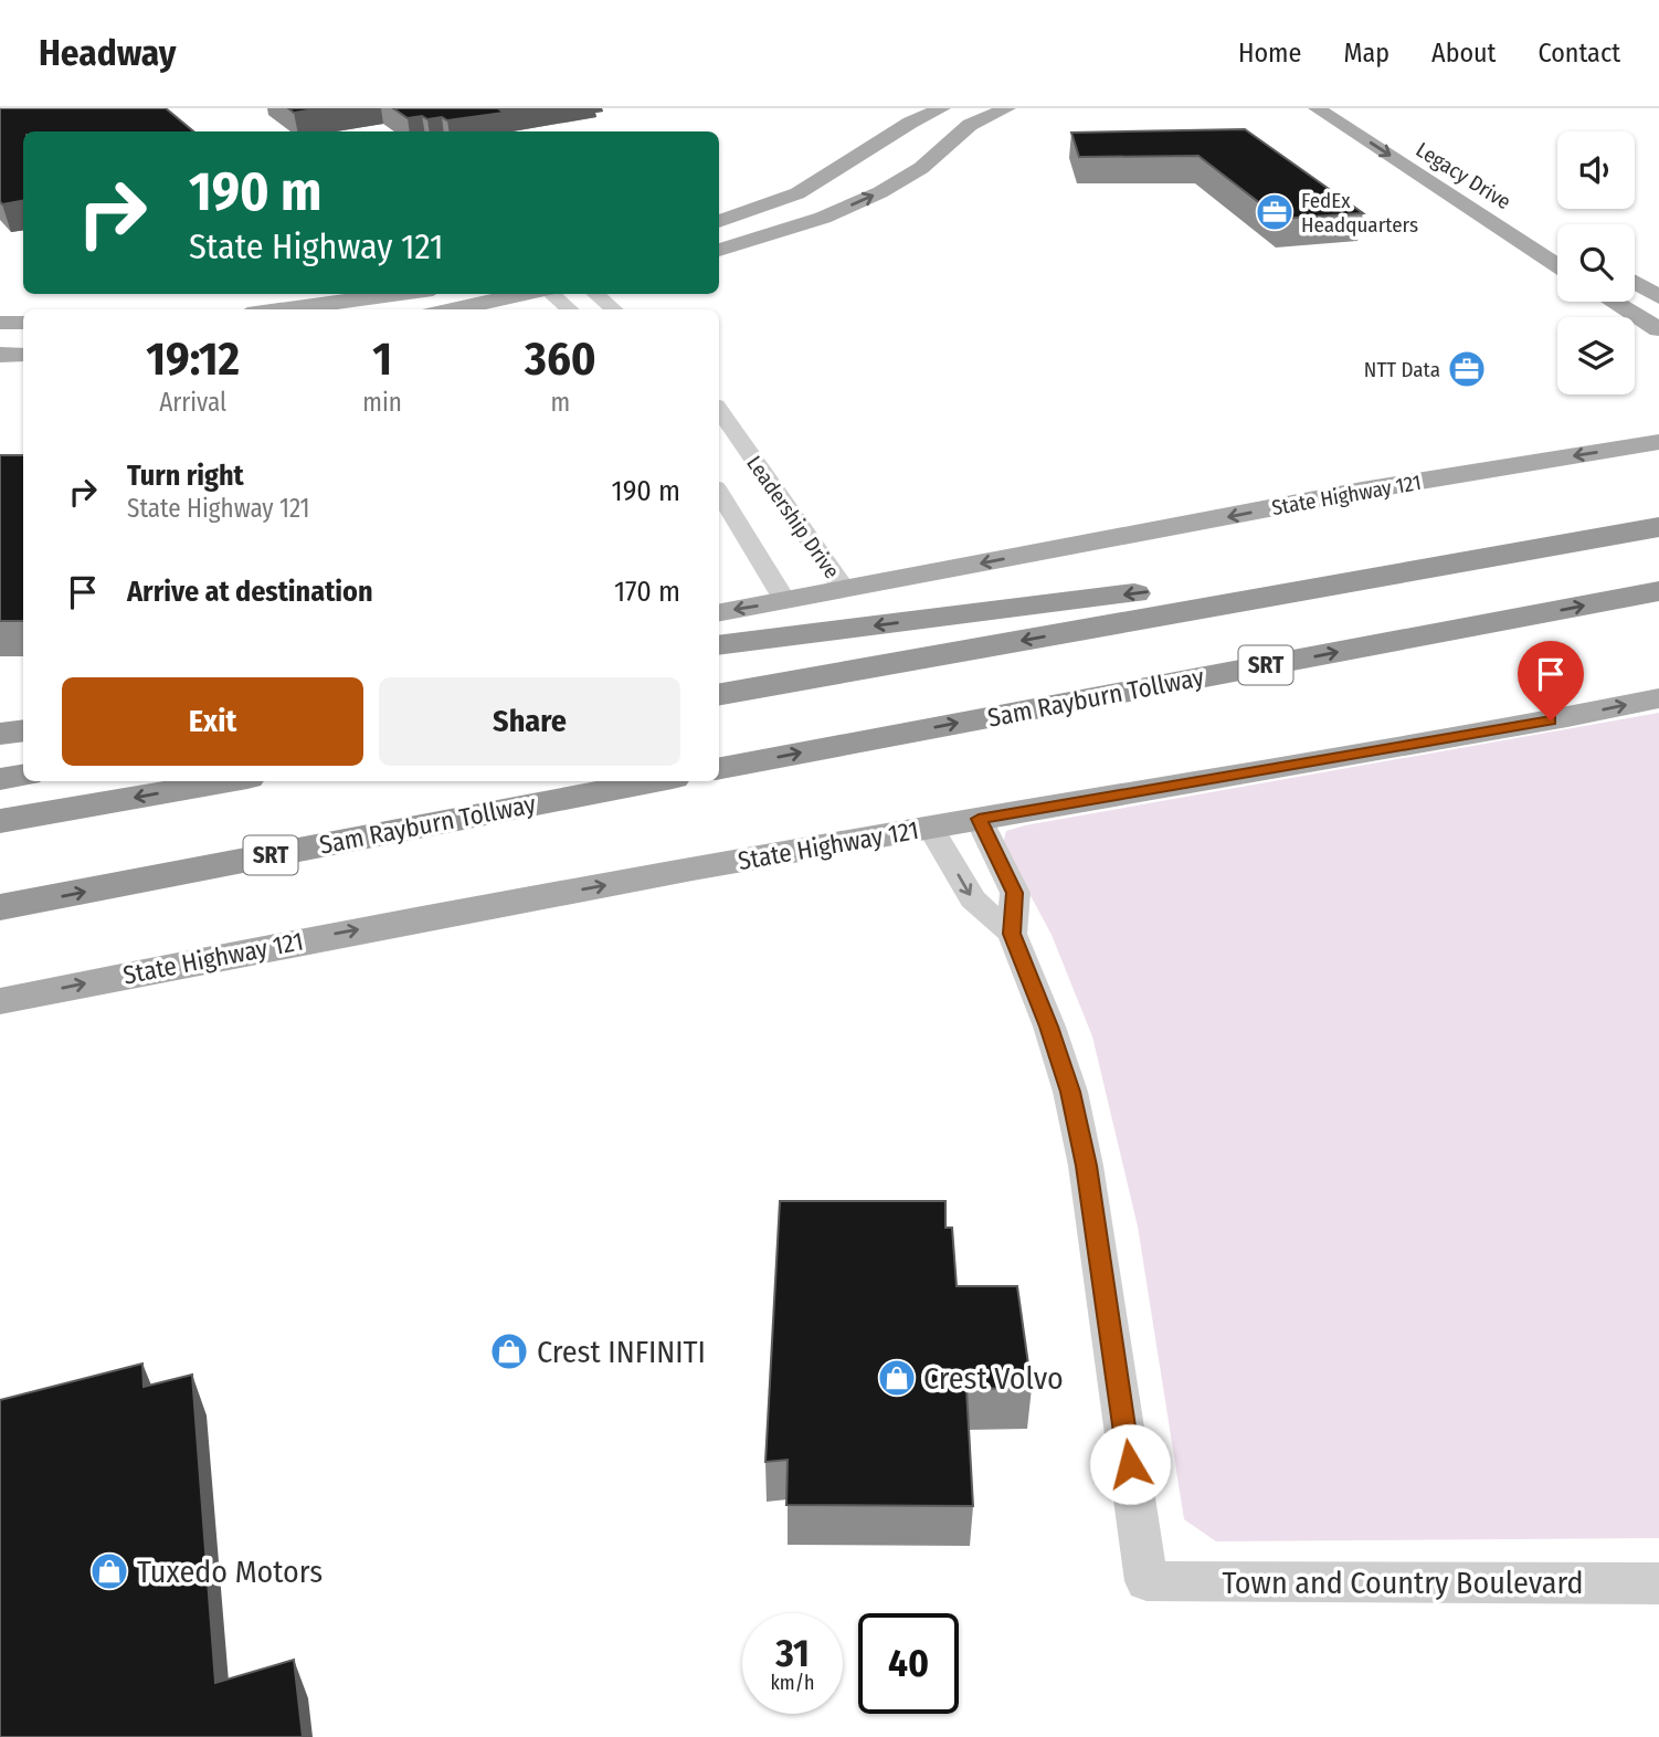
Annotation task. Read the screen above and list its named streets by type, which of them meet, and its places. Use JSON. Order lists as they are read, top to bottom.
{
  "streets": {
    "highway": ["SRT", "Sam Rayburn Tollway"],
    "main road": ["Legacy Drive", "State Highway 121"],
    "street": ["Leadership Drive", "Town and Country Boulevard"]
  },
  "crossings": [
    ["State Highway 121", "Leadership Drive"]
  ],
  "one_way": ["Legacy Drive"],
  "places": {
    "office": ["FedEx Headquarters", "NTT Data"],
    "shop": ["Crest INFINITI", "Crest Volvo", "Tuxedo Motors"]
  },
  "page": {
    "header": "Headway",
    "nav": [
      "Home",
      "Map",
      "About",
      "Contact"
    ],
    "turn": ["190 m", "State Highway 121"],
    "eta": [
      "19:12",
      "Arrival",
      "1",
      "min",
      "360",
      "m"
    ],
    "list": [
      {
        "name": "Turn right",
        "note": "State Highway 121",
        "value": "190 m"
      },
      {
        "name": "Arrive at destination",
        "value": "170 m"
      }
    ],
    "buttons": ["Exit", "Share"],
    "speed": "31 km/h",
    "limit": "40"
  }
}
